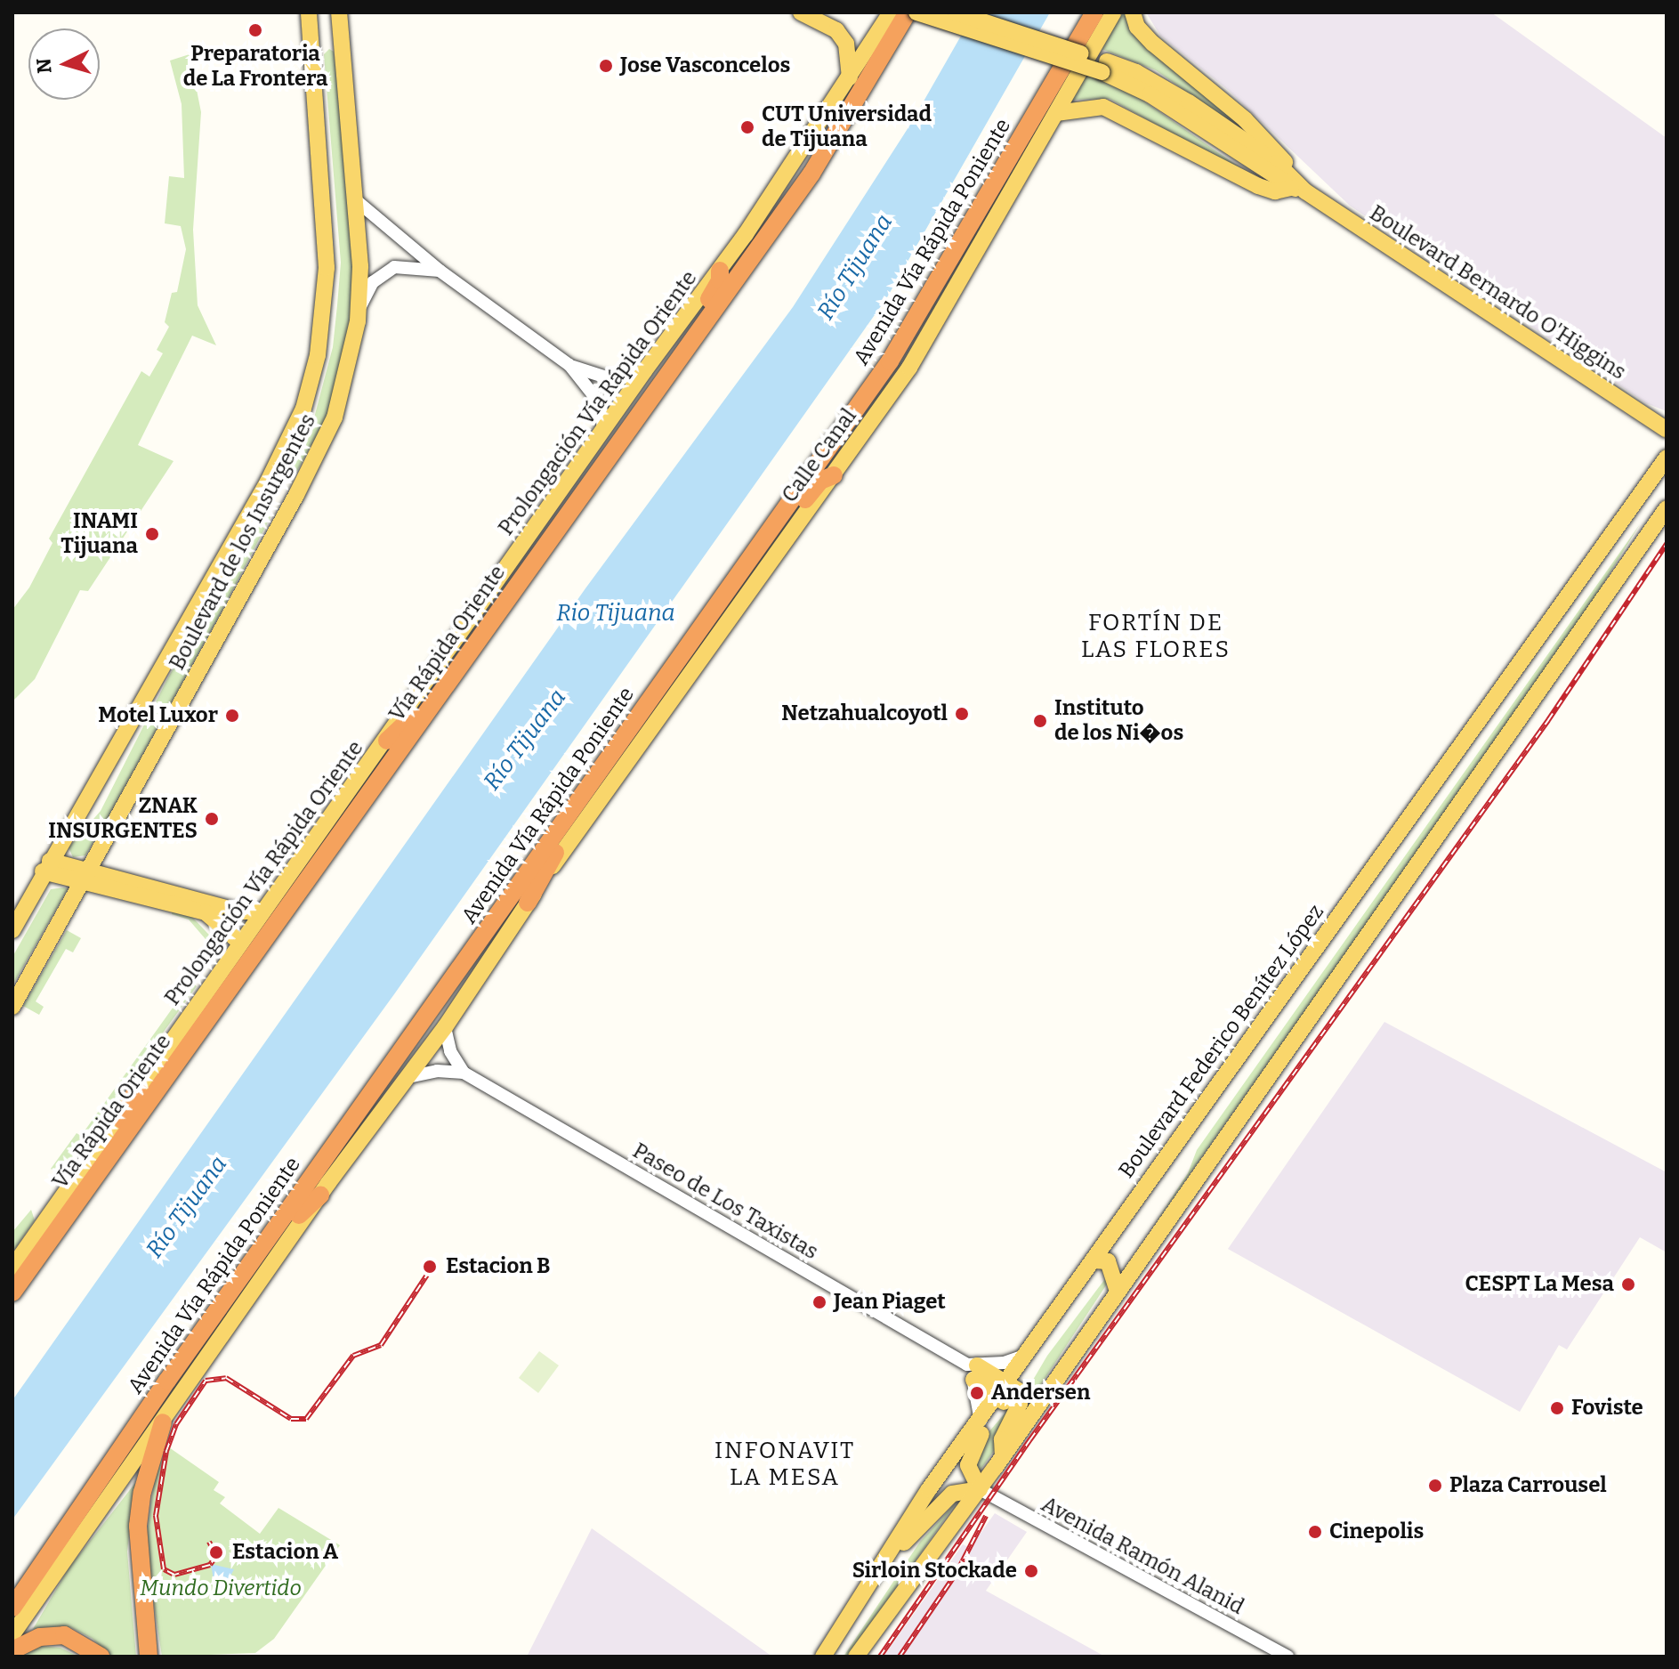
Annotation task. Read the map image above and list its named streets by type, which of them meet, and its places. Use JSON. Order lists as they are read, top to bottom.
{
  "streets": {
    "highway": ["Avenida Vía Rápida Poniente", "Vía Rápida Oriente"],
    "main road": [
      "Boulevard Bernardo O'Higgins",
      "Prolongación Vía Rápida Oriente",
      "Calle Canal",
      "Boulevard de los Insurgentes",
      "Boulevard Federico Benítez López"
    ],
    "street": ["Paseo de Los Taxistas", "Avenida Ramón Alanid"]
  },
  "crossings": [
    ["Avenida Vía Rápida Poniente", "Calle Canal"]
  ],
  "districts": ["FORTÍN DE LAS FLORES", "INFONAVIT LA MESA"],
  "water": ["Río Tijuana", "Rio Tijuana"],
  "parks": ["Mundo Divertido"],
  "places": [
    "Preparatoria de La Frontera",
    "Jose Vasconcelos",
    "CUT Universidad de Tijuana",
    "INAMI Tijuana",
    "Netzahualcoyotl",
    "Motel Luxor",
    "Instituto de los Ni�os",
    "ZNAK INSURGENTES",
    "Estacion B",
    "CESPT La Mesa",
    "Jean Piaget",
    "Andersen",
    "Foviste",
    "Plaza Carrousel",
    "Cinepolis",
    "Estacion A",
    "Sirloin Stockade"
  ],
  "north": "left"
}
